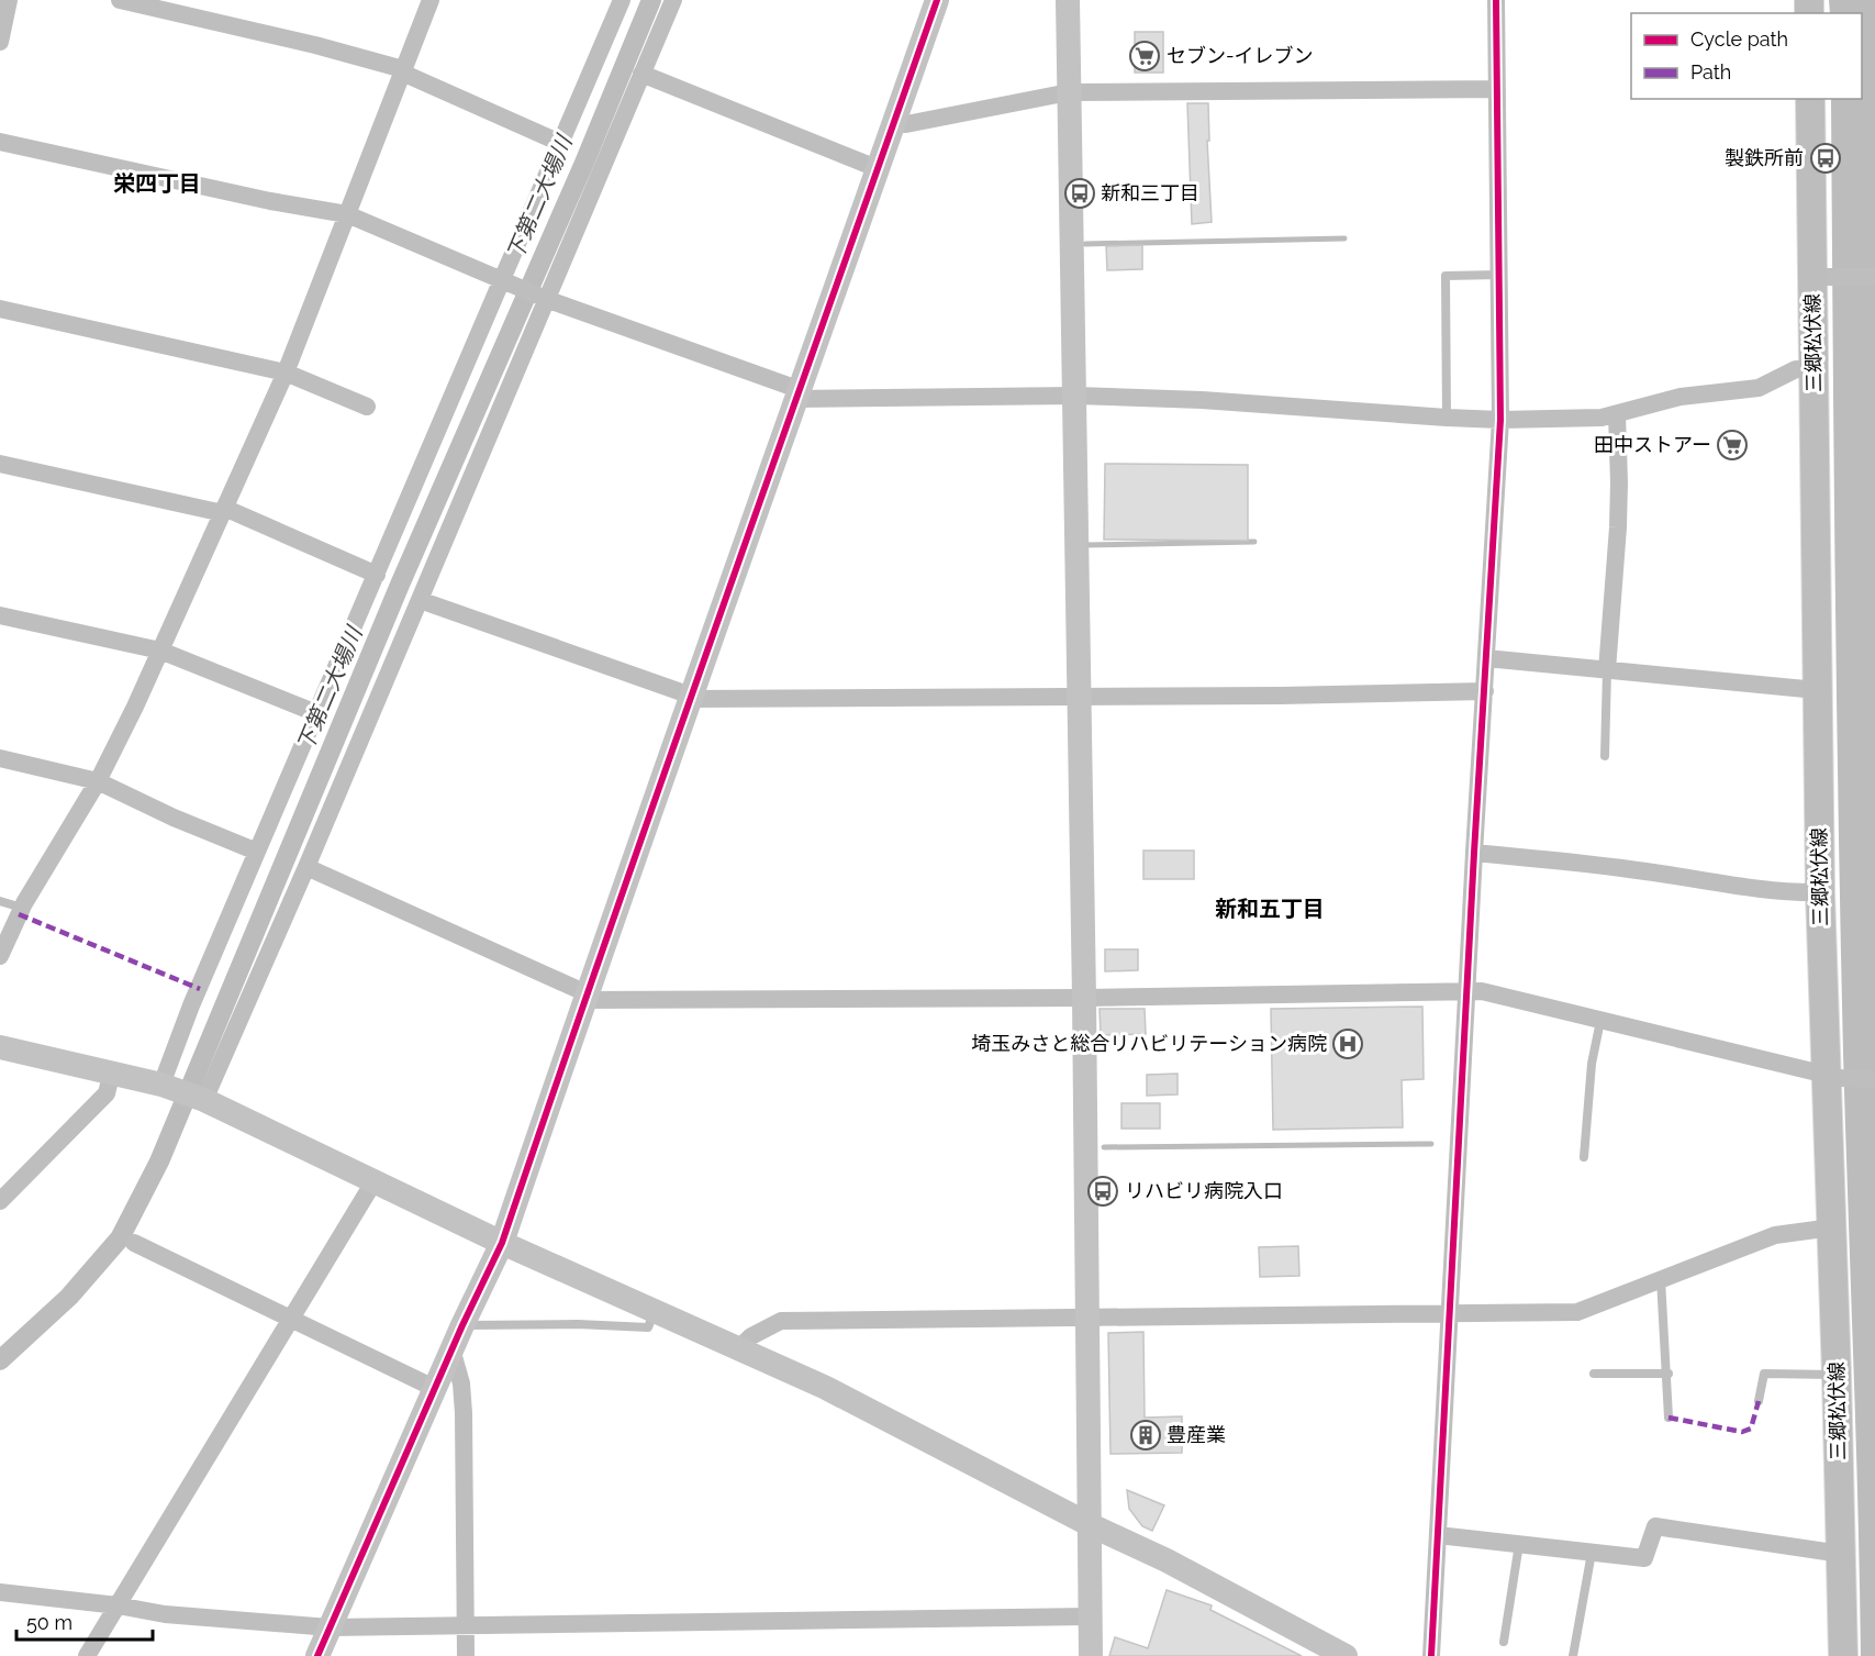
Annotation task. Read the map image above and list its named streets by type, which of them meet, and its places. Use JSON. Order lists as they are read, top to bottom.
{
  "streets": {
    "main road": ["三郷松伏線"]
  },
  "districts": ["栄四丁目", "新和五丁目"],
  "water": ["下第二大場川"],
  "places": {
    "supermarket": ["セブン-イレブン", "田中ストアー"],
    "bus stop": ["製鉄所前", "新和三丁目", "リハビリ病院入口"],
    "hospital": ["埼玉みさと総合リハビリテーション病院"],
    "building": ["豊産業"]
  },
  "legend": ["Cycle path", "Path"],
  "scale_bar": "50 m"
}
